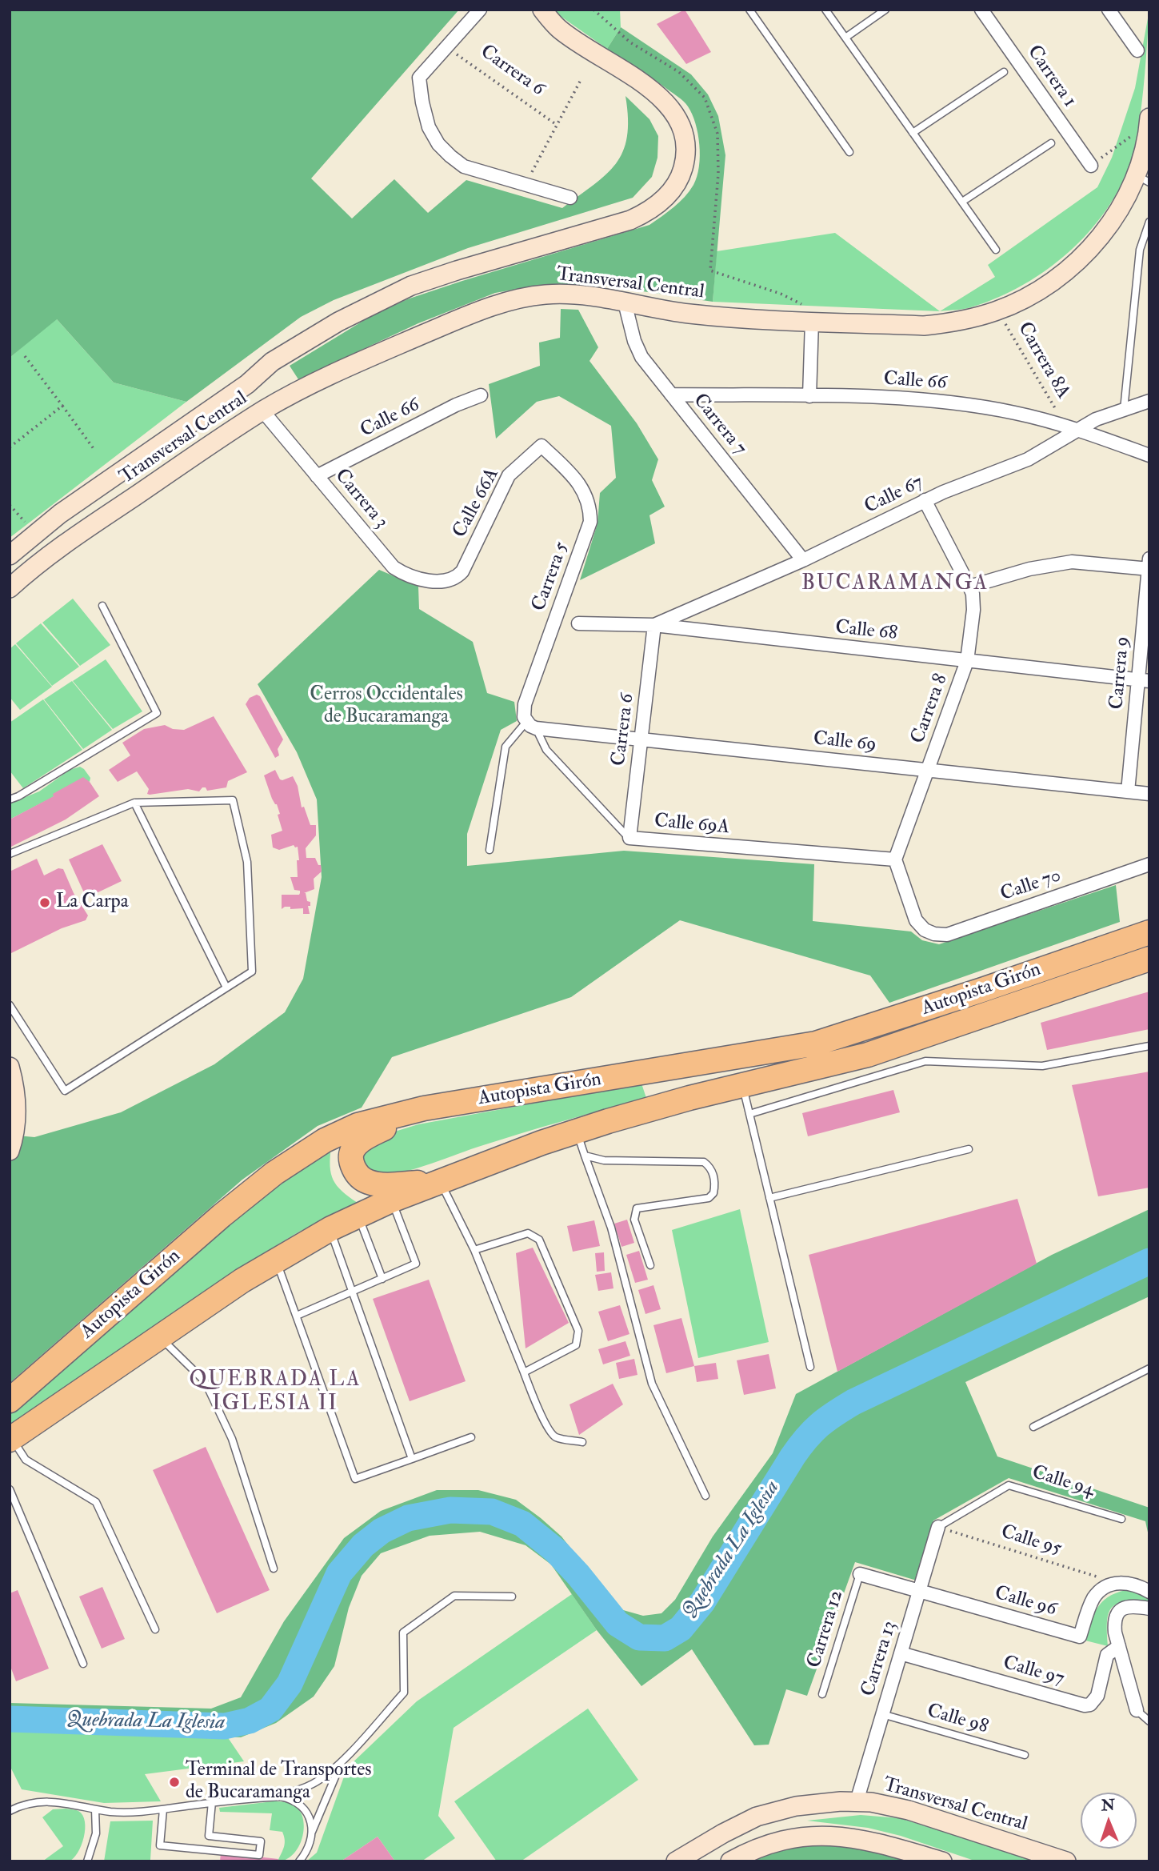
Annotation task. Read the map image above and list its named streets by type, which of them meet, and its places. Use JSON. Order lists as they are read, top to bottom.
{
  "streets": {
    "highway": ["Autopista Girón"],
    "main road": ["Transversal Central"],
    "street": [
      "Carrera 6",
      "Carrera 1",
      "Calle 66",
      "Carrera 7",
      "Calle 67",
      "Carrera 3",
      "Calle 66A",
      "Carrera 5",
      "Calle 68",
      "Carrera 9",
      "Carrera 8",
      "Calle 69",
      "Calle 69A",
      "Calle 70",
      "Calle 96",
      "Carrera 13",
      "Calle 97"
    ],
    "lane": ["Calle 94", "Carrera 12", "Calle 98"],
    "path": ["Carrera 8A", "Calle 95"]
  },
  "crossings": [
    ["Carrera 6", "Calle 67"],
    ["Carrera 6", "Calle 68"],
    ["Carrera 6", "Calle 69"],
    ["Carrera 6", "Calle 69A"],
    ["Transversal Central", "Carrera 8A"],
    ["Transversal Central", "Carrera 7"],
    ["Transversal Central", "Carrera 3"],
    ["Transversal Central", "Carrera 13"],
    ["Carrera 8A", "Calle 66"],
    ["Calle 66", "Carrera 7"],
    ["Calle 66", "Calle 67"],
    ["Calle 66", "Carrera 3"],
    ["Carrera 7", "Calle 67"],
    ["Calle 67", "Calle 68"],
    ["Calle 67", "Carrera 8"],
    ["Carrera 3", "Calle 66A"],
    ["Calle 66A", "Carrera 5"],
    ["Carrera 5", "Calle 69"],
    ["Carrera 5", "Calle 69A"],
    ["Calle 68", "Carrera 9"],
    ["Calle 68", "Carrera 8"],
    ["Carrera 9", "Calle 69"],
    ["Carrera 8", "Calle 69"],
    ["Carrera 8", "Calle 69A"],
    ["Carrera 8", "Calle 70"],
    ["Calle 69", "Calle 69A"],
    ["Calle 69A", "Calle 70"],
    ["Calle 94", "Calle 95"],
    ["Calle 94", "Carrera 13"],
    ["Calle 95", "Calle 96"],
    ["Calle 95", "Carrera 13"],
    ["Calle 96", "Carrera 12"],
    ["Calle 96", "Carrera 13"],
    ["Carrera 13", "Calle 97"],
    ["Carrera 13", "Calle 98"]
  ],
  "districts": ["BUCARAMANGA", "QUEBRADA LA IGLESIA II"],
  "water": ["Quebrada La Iglesia"],
  "parks": ["Cerros Occidentales de Bucaramanga"],
  "places": ["La Carpa", "Terminal de Transportes de Bucaramanga"],
  "north": "top"
}
